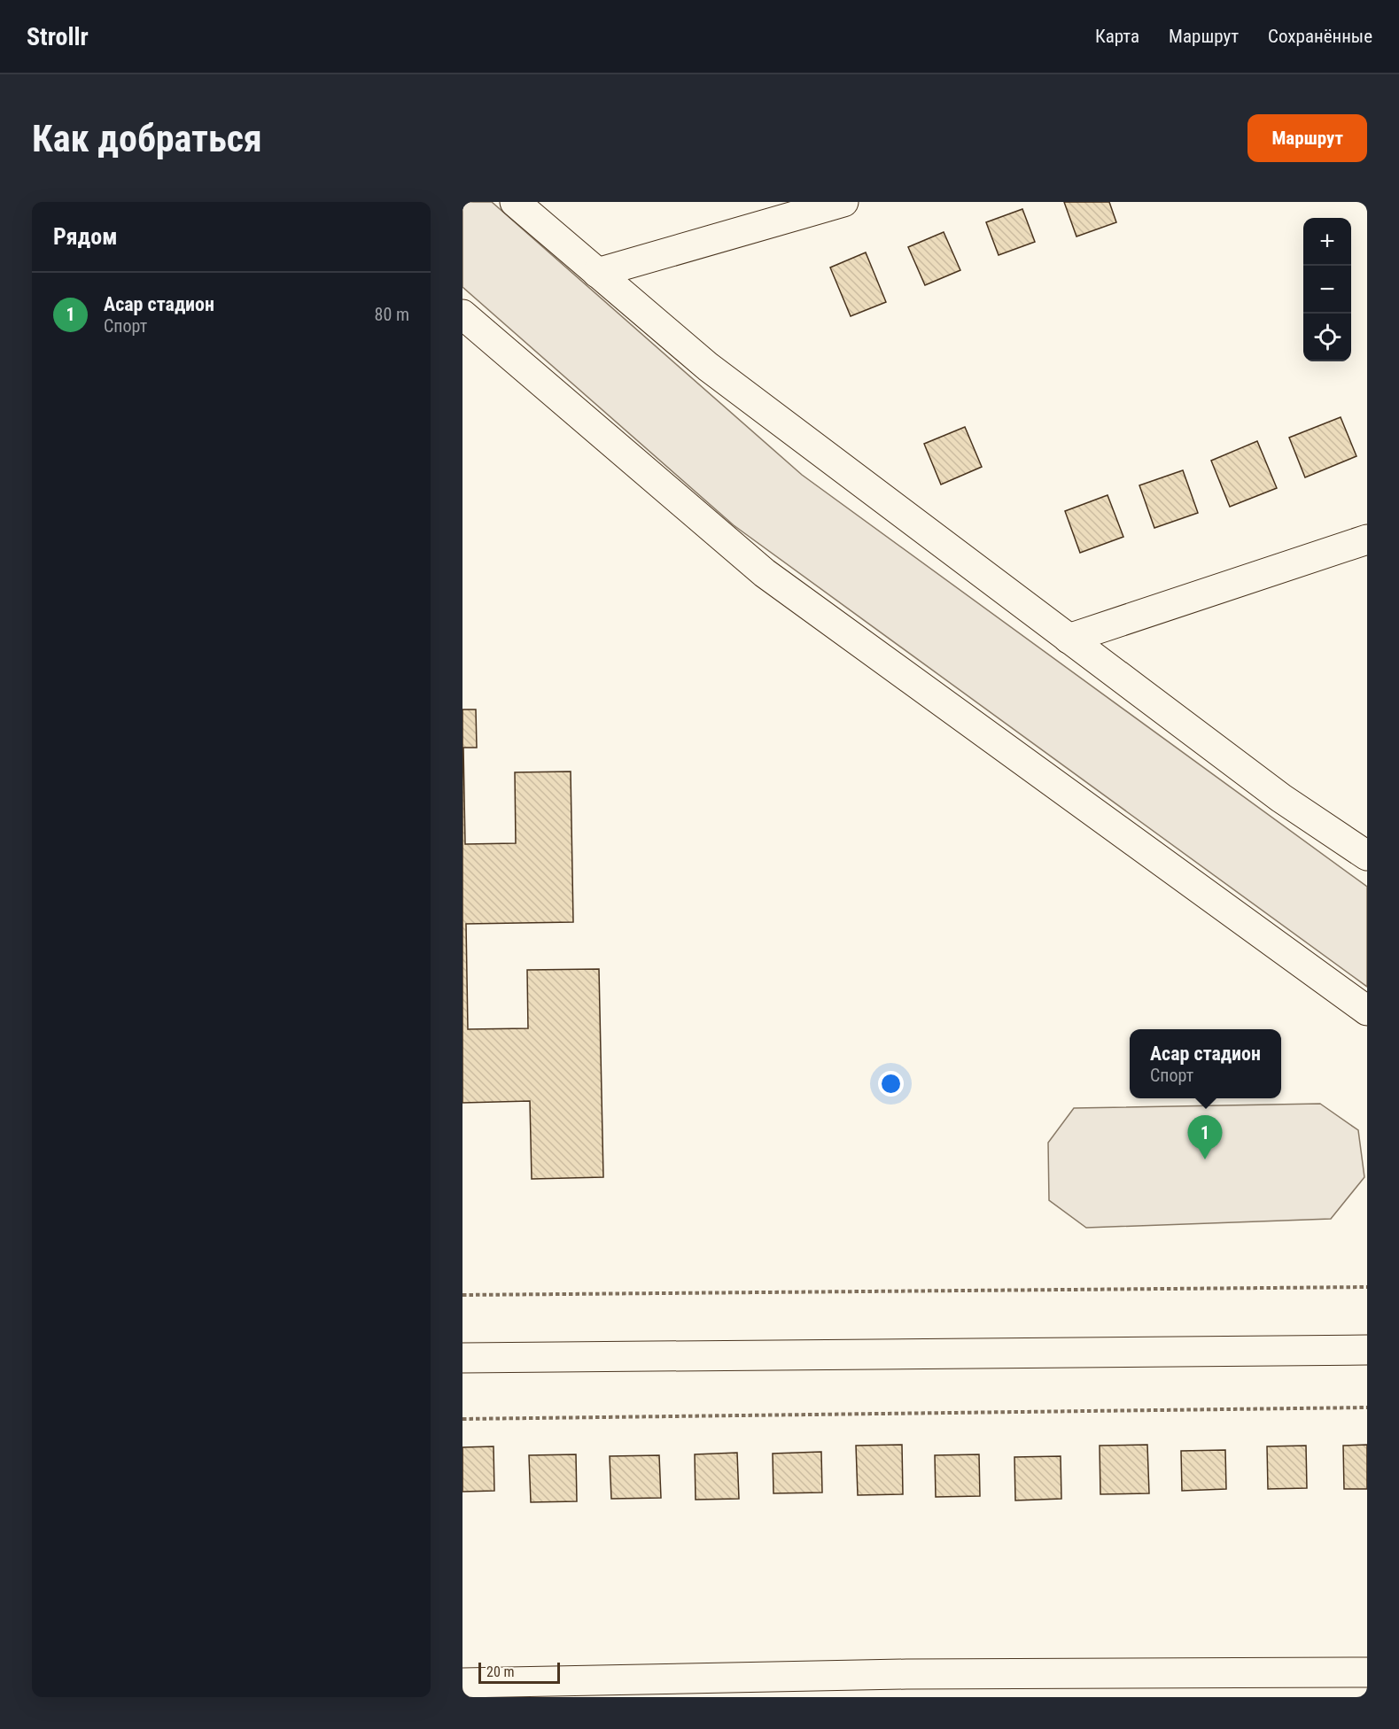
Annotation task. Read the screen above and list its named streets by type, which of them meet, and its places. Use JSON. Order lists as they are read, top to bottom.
{
  "scale_bar": "20 m",
  "page": {
    "header": "Strollr",
    "nav": ["Карта", "Маршрут", "Сохранённые"],
    "buttons": "Маршрут",
    "title": "Как добраться",
    "heading": "Рядом",
    "map_buttons": ["+", "−"],
    "list": [
      {
        "mark": "1",
        "name": "Асар стадион",
        "note": "Спорт",
        "value": "80 m"
      }
    ],
    "popup": ["Асар стадион", "Спорт"],
    "pins": "1",
    "scale": "20 m"
  }
}
